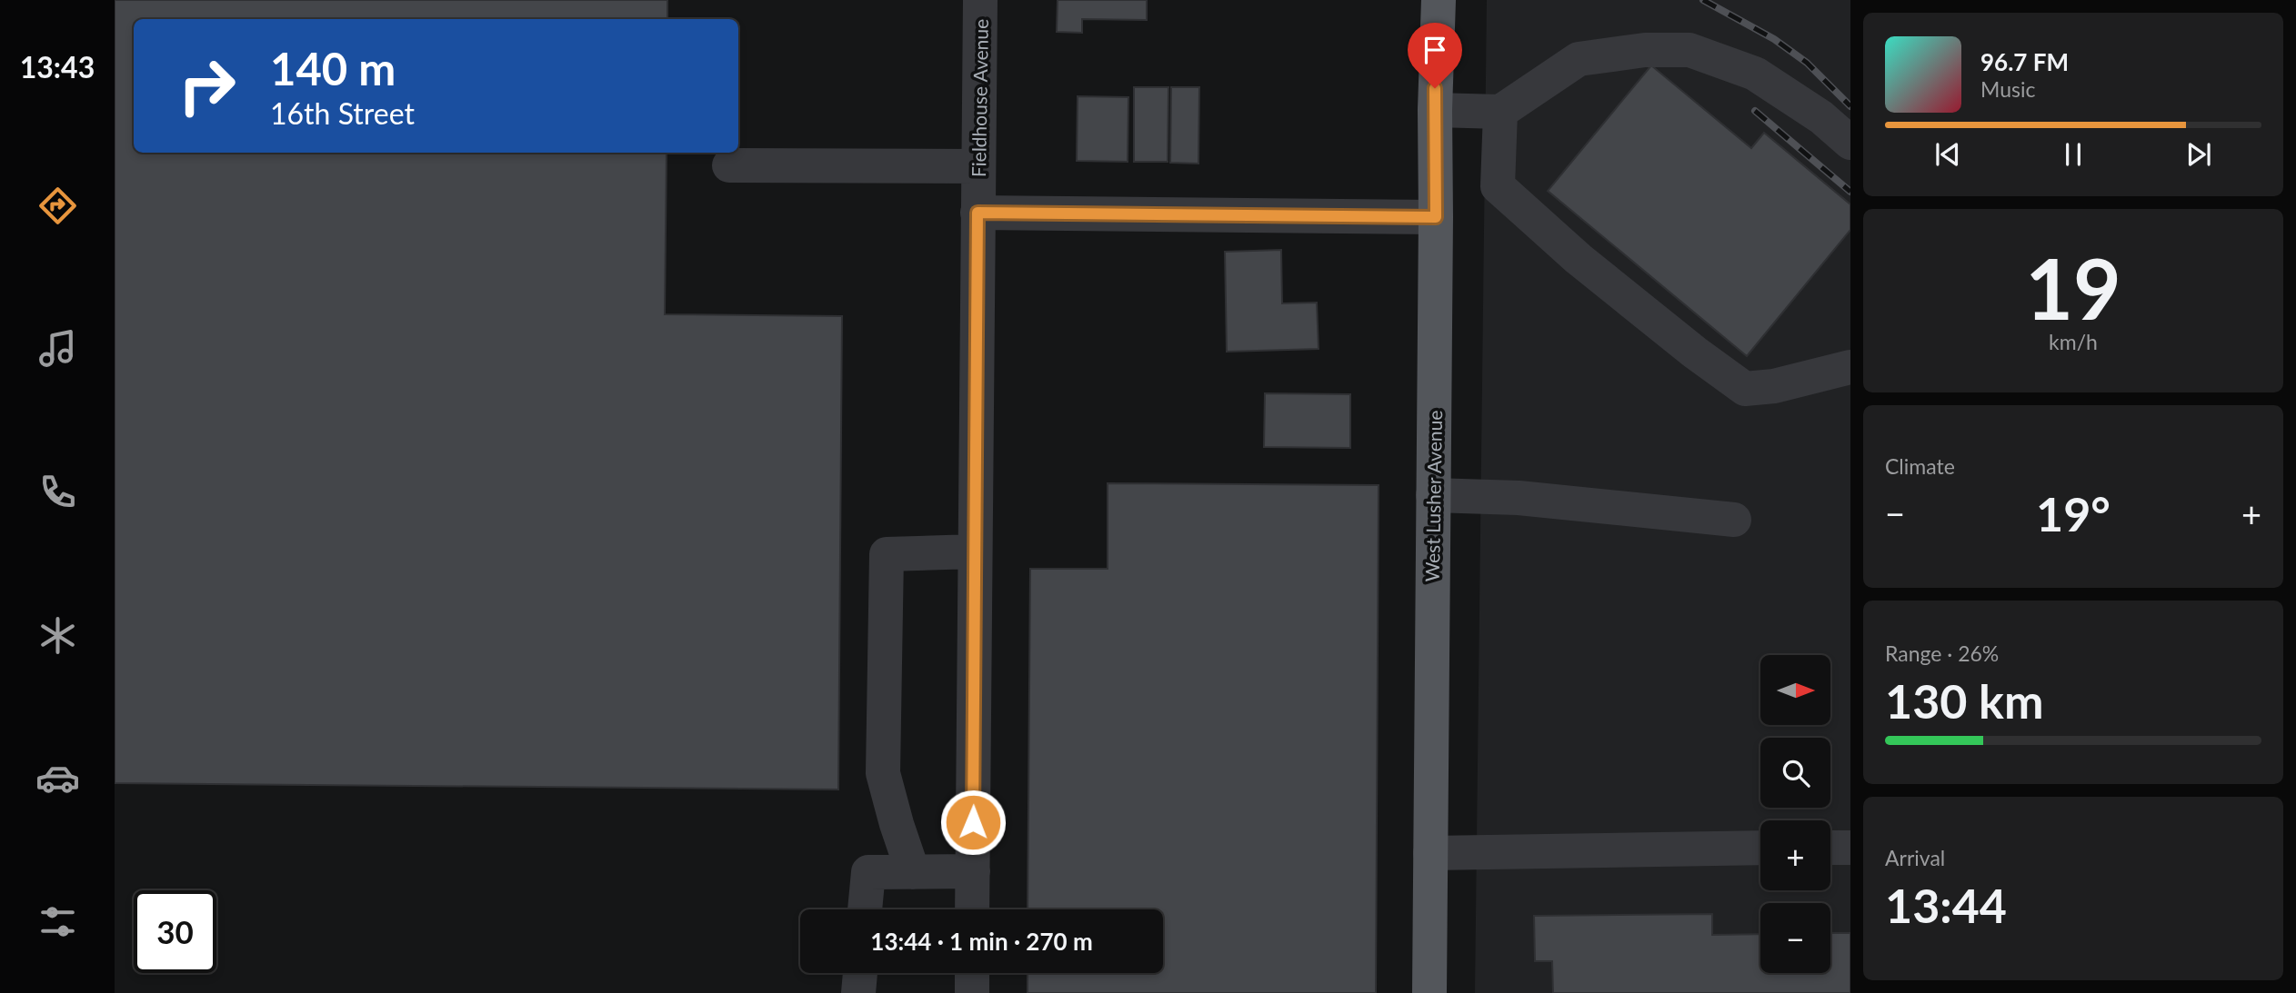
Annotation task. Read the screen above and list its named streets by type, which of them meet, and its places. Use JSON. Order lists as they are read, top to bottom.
{
  "streets": {
    "main road": ["West Lusher Avenue"],
    "street": ["Fieldhouse Avenue"]
  },
  "north": "right",
  "page": {
    "tabs": "13:43",
    "turn": ["140 m", "16th Street"],
    "song": ["96.7 FM", "Music"],
    "tile": [
      ["19", "km/h"],
      "Climate",
      ["Range · 26%", "130 km"],
      ["Arrival", "13:44"]
    ],
    "heat": ["−", "19°", "+"],
    "map_buttons": ["+", "−"],
    "limit": "30",
    "trip": "13:44 · 1 min · 270 m"
  }
}
